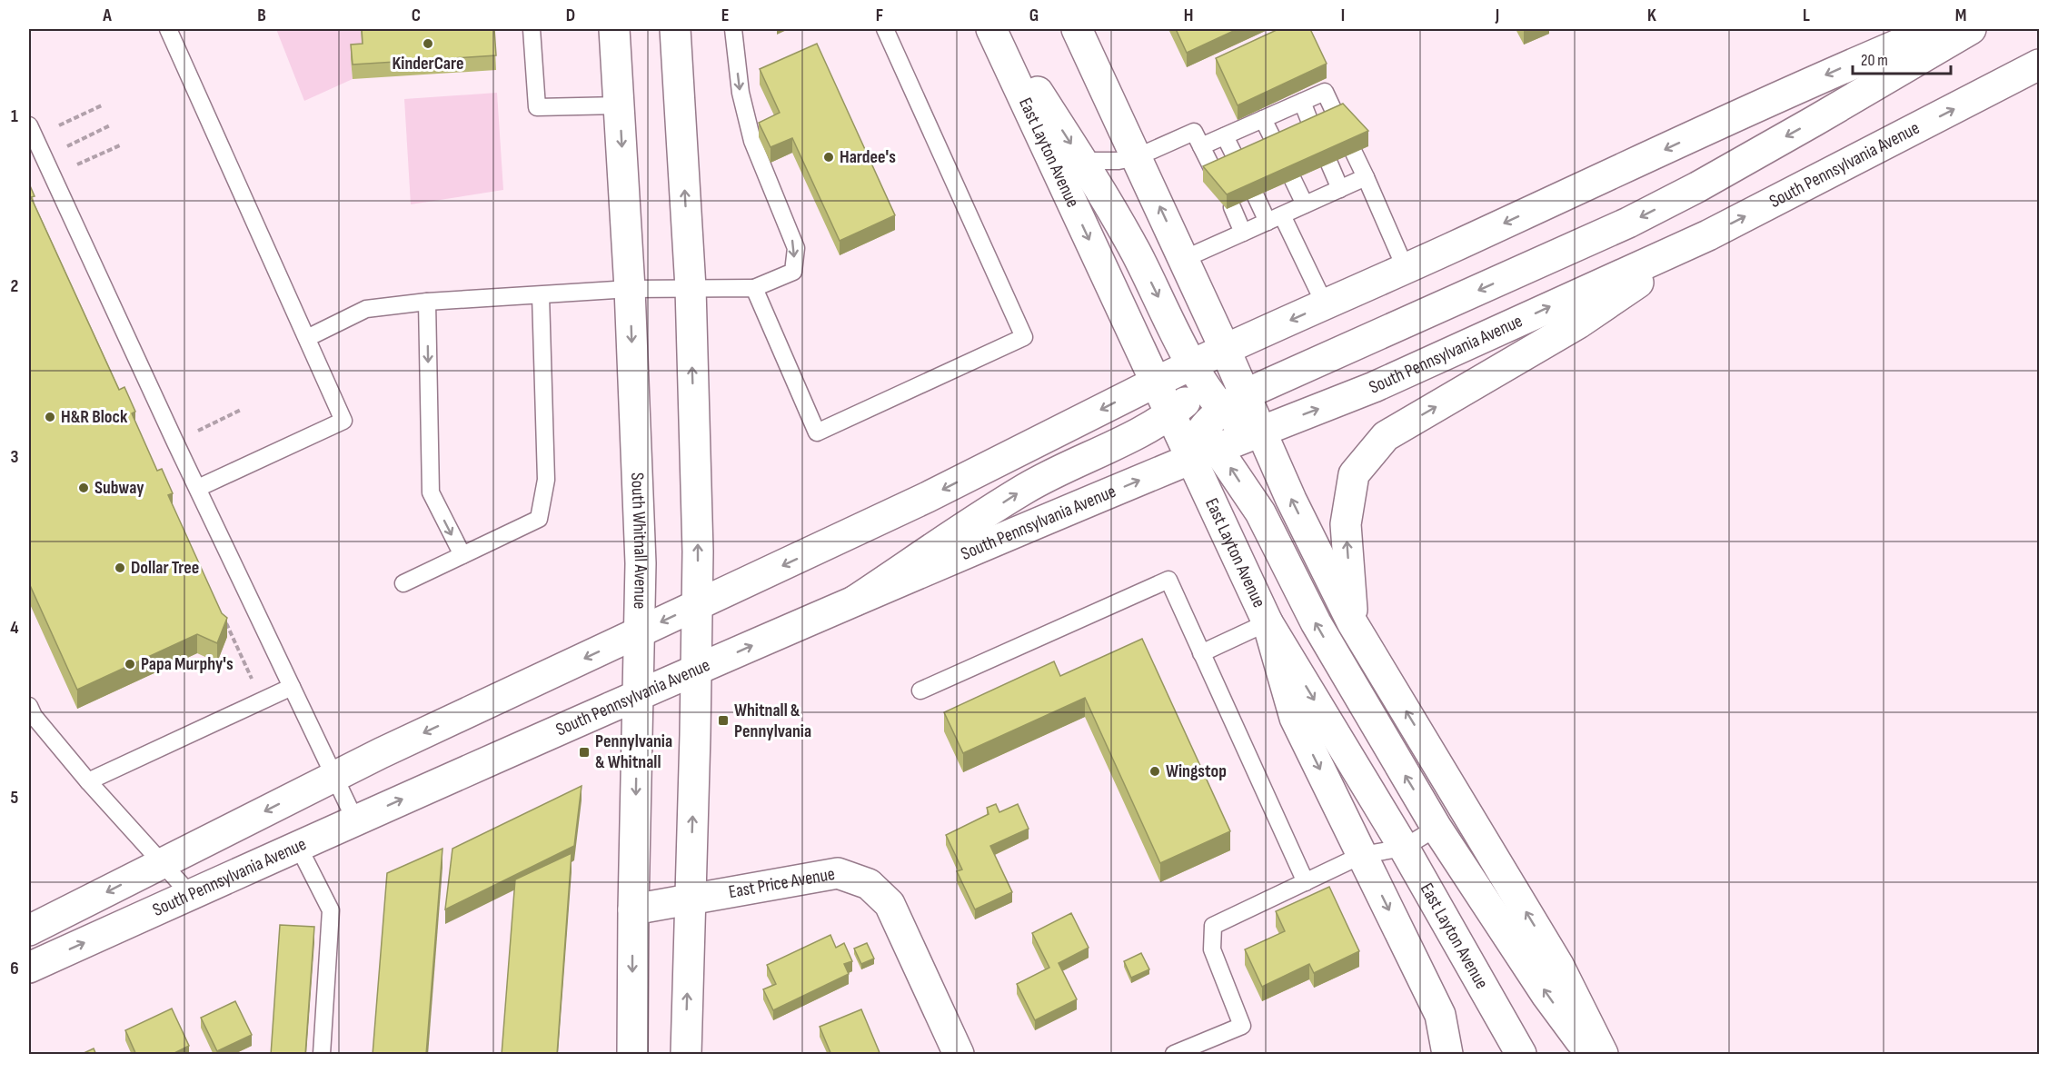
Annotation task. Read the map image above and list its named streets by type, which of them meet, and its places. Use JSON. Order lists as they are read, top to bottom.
{
  "streets": {
    "main road": [
      "East Layton Avenue",
      "South Pennsylvania Avenue",
      "South Whitnall Avenue",
      "East Price Avenue"
    ]
  },
  "crossings": [
    ["East Layton Avenue", "South Pennsylvania Avenue"],
    ["South Pennsylvania Avenue", "South Whitnall Avenue"],
    ["South Whitnall Avenue", "East Price Avenue"]
  ],
  "places": {
    "other": [
      "KinderCare",
      "Hardee's",
      "H&R Block",
      "Subway",
      "Dollar Tree",
      "Papa Murphy's",
      "Wingstop"
    ],
    "transit": ["Whitnall & Pennylvania", "Pennylvania & Whitnall"]
  },
  "scale_bar": "20 m",
  "grid": {
    "columns": [
      "A",
      "B",
      "C",
      "D",
      "E",
      "F",
      "G",
      "H",
      "I",
      "J",
      "K",
      "L",
      "M"
    ],
    "rows": [
      "1",
      "2",
      "3",
      "4",
      "5",
      "6"
    ]
  }
}
